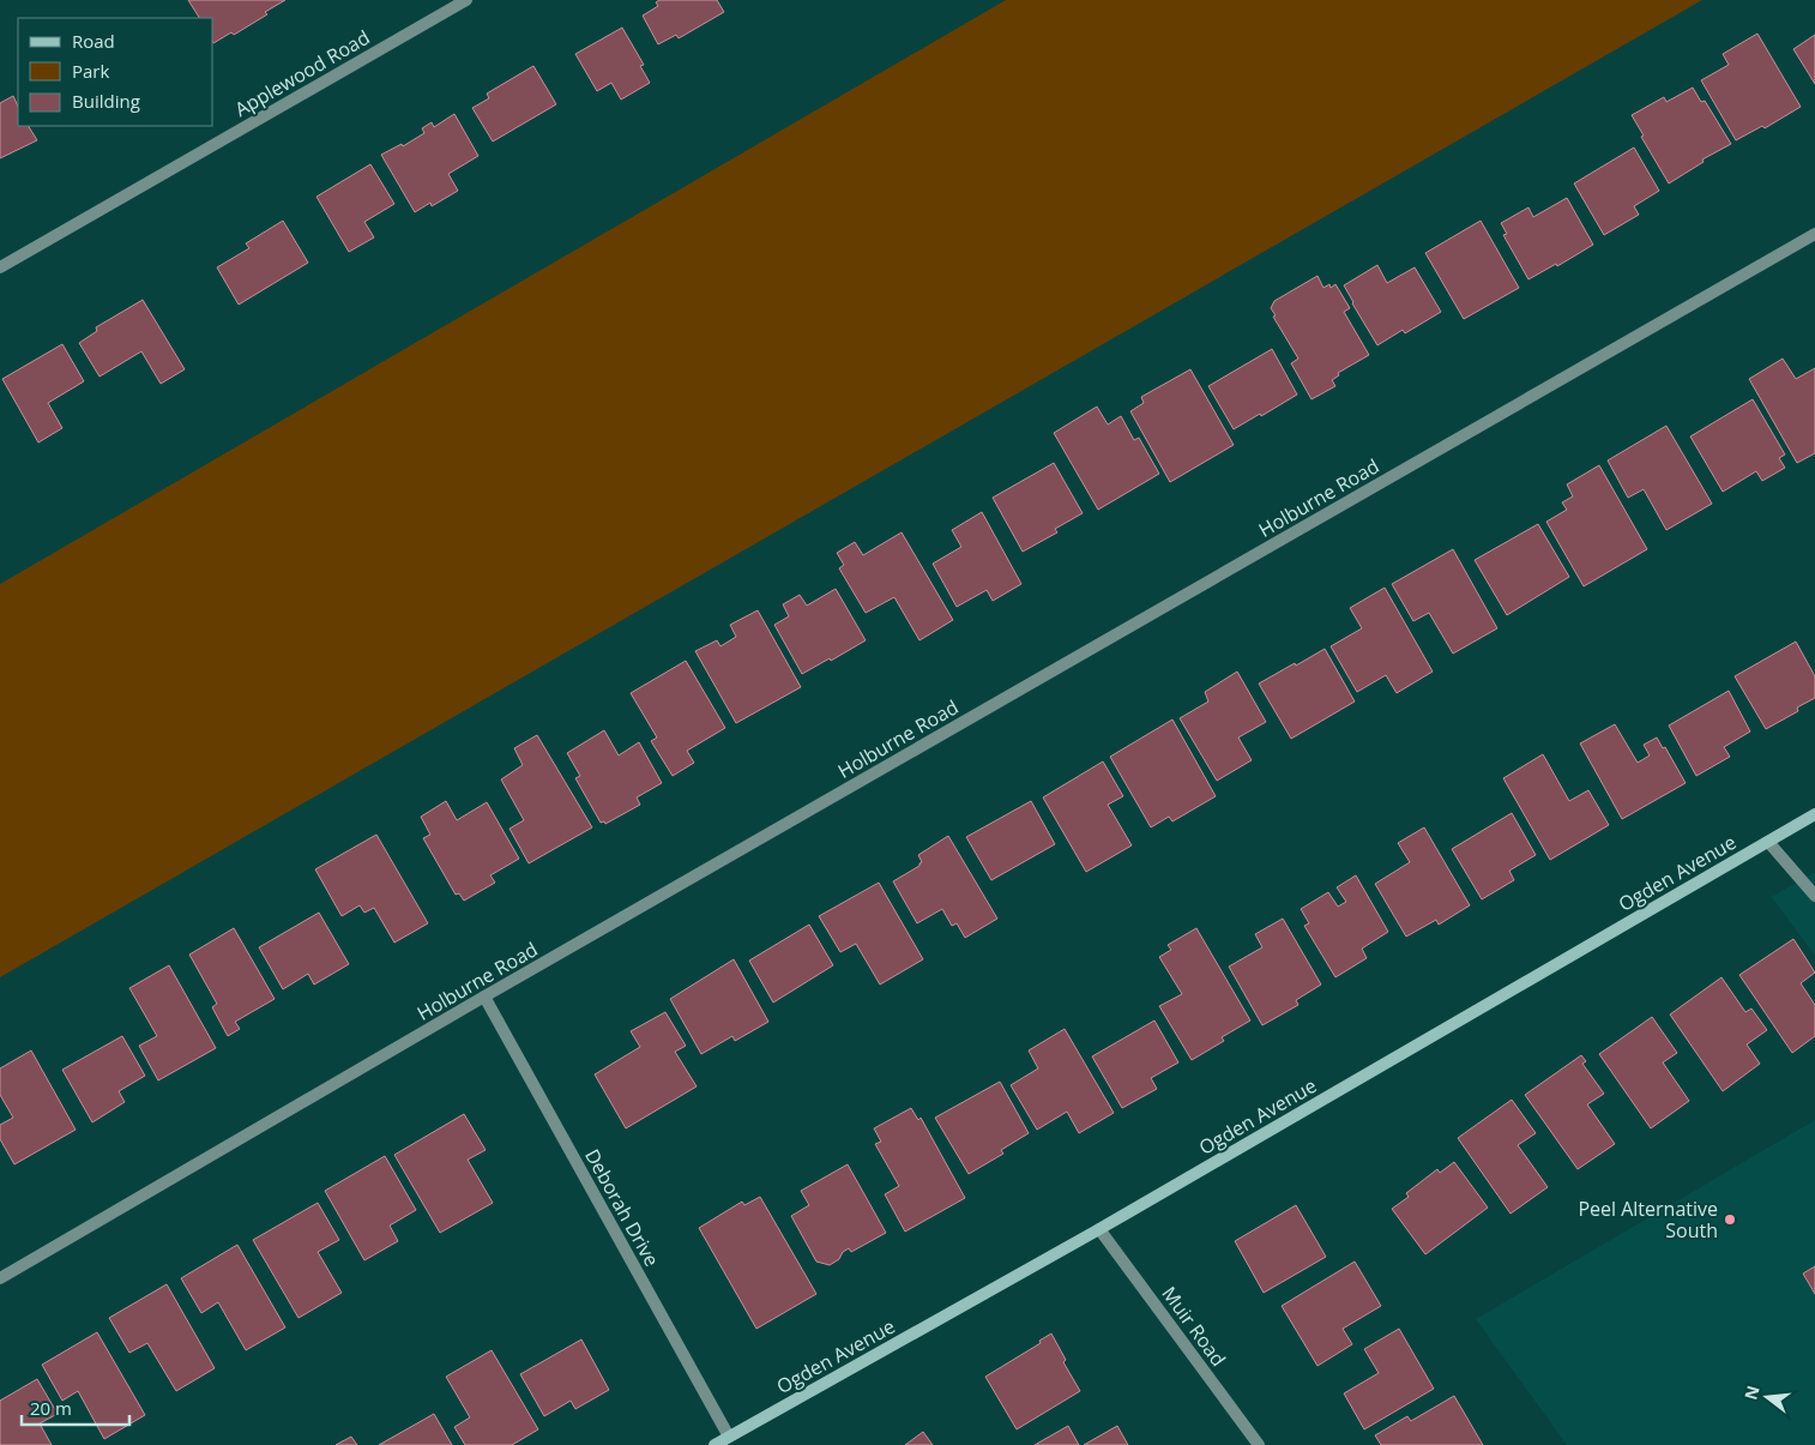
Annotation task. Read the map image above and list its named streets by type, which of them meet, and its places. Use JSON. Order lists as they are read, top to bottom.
{
  "streets": {
    "street": [
      "Applewood Road",
      "Holburne Road",
      "Ogden Avenue",
      "Deborah Drive",
      "Muir Road"
    ]
  },
  "crossings": [
    ["Holburne Road", "Deborah Drive"],
    ["Ogden Avenue", "Deborah Drive"],
    ["Ogden Avenue", "Muir Road"]
  ],
  "places": ["Peel Alternative South"],
  "legend": ["Road", "Park", "Building"],
  "scale_bar": "20 m",
  "north": "left"
}
